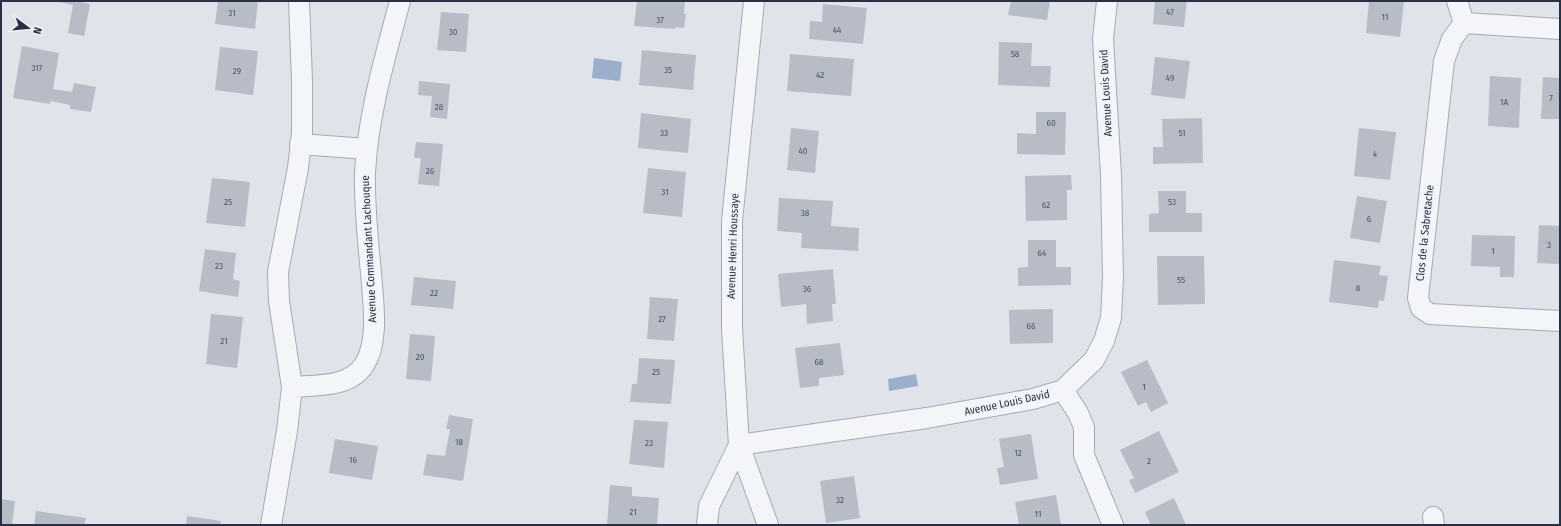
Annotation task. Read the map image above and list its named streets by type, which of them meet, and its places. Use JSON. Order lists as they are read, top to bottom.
{
  "streets": {
    "street": [
      "Avenue Louis David",
      "Clos de la Sabretache",
      "Avenue Henri Houssaye",
      "Avenue Commandant Lachouque"
    ]
  },
  "crossings": [
    ["Avenue Louis David", "Avenue Henri Houssaye"]
  ],
  "house_numbers": [
    "47",
    "31",
    "11",
    "37",
    "44",
    "30",
    "58",
    "317",
    "35",
    "29",
    "42",
    "49",
    "7",
    "1A",
    "28",
    "60",
    "33",
    "51",
    "40",
    "4",
    "26",
    "31",
    "25",
    "53",
    "62",
    "38",
    "6",
    "3",
    "1",
    "64",
    "23",
    "55",
    "8",
    "36",
    "22",
    "27",
    "66",
    "21",
    "20",
    "68",
    "25",
    "1",
    "18",
    "23",
    "12",
    "16",
    "2",
    "32",
    "21",
    "11"
  ],
  "north": "right"
}
